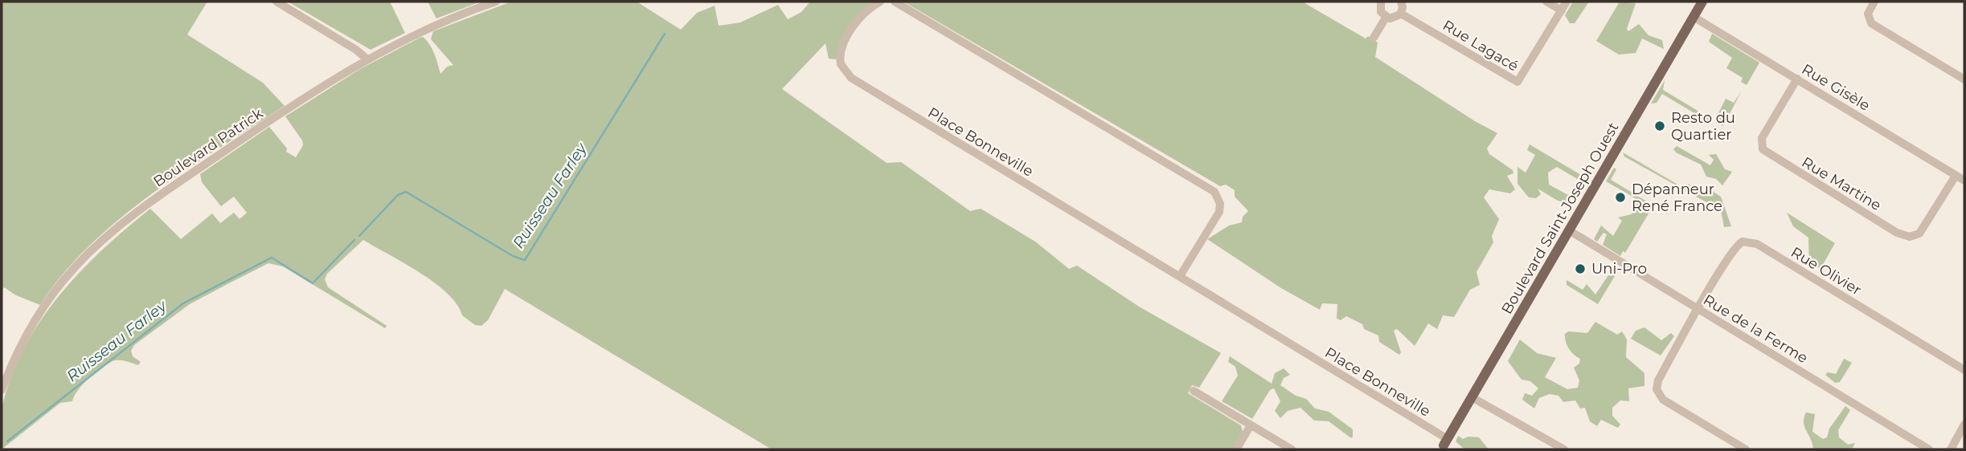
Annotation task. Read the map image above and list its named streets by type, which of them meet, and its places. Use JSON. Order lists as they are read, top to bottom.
{
  "streets": {
    "main road": ["Boulevard Saint-Joseph Ouest"],
    "street": [
      "Rue Lagacé",
      "Rue Gisèle",
      "Place Bonneville",
      "Boulevard Patrick",
      "Rue Martine",
      "Rue Olivier",
      "Rue de la Ferme"
    ]
  },
  "crossings": [
    ["Rue Gisèle", "Rue Martine"],
    ["Rue Gisèle", "Boulevard Saint-Joseph Ouest"],
    ["Place Bonneville", "Boulevard Saint-Joseph Ouest"],
    ["Boulevard Saint-Joseph Ouest", "Rue de la Ferme"],
    ["Rue Olivier", "Rue de la Ferme"]
  ],
  "water": ["Ruisseau Farley"],
  "places": ["Resto du Quartier", "Dépanneur René France", "Uni-Pro"]
}
